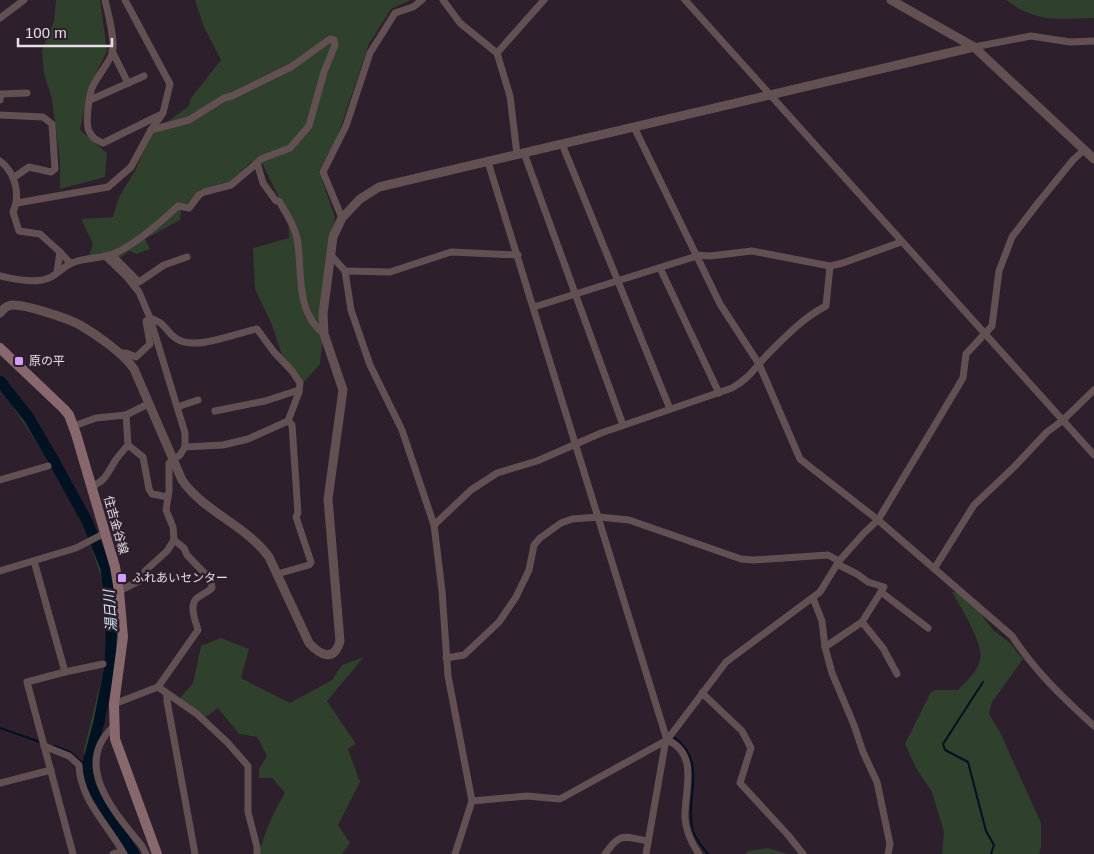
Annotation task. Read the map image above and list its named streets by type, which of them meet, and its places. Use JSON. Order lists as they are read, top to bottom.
{
  "streets": {
    "main road": ["住吉金谷線"]
  },
  "water": ["湯日川"],
  "places": {
    "transit": ["原の平", "ふれあいセンター"]
  },
  "scale_bar": "100 m"
}
